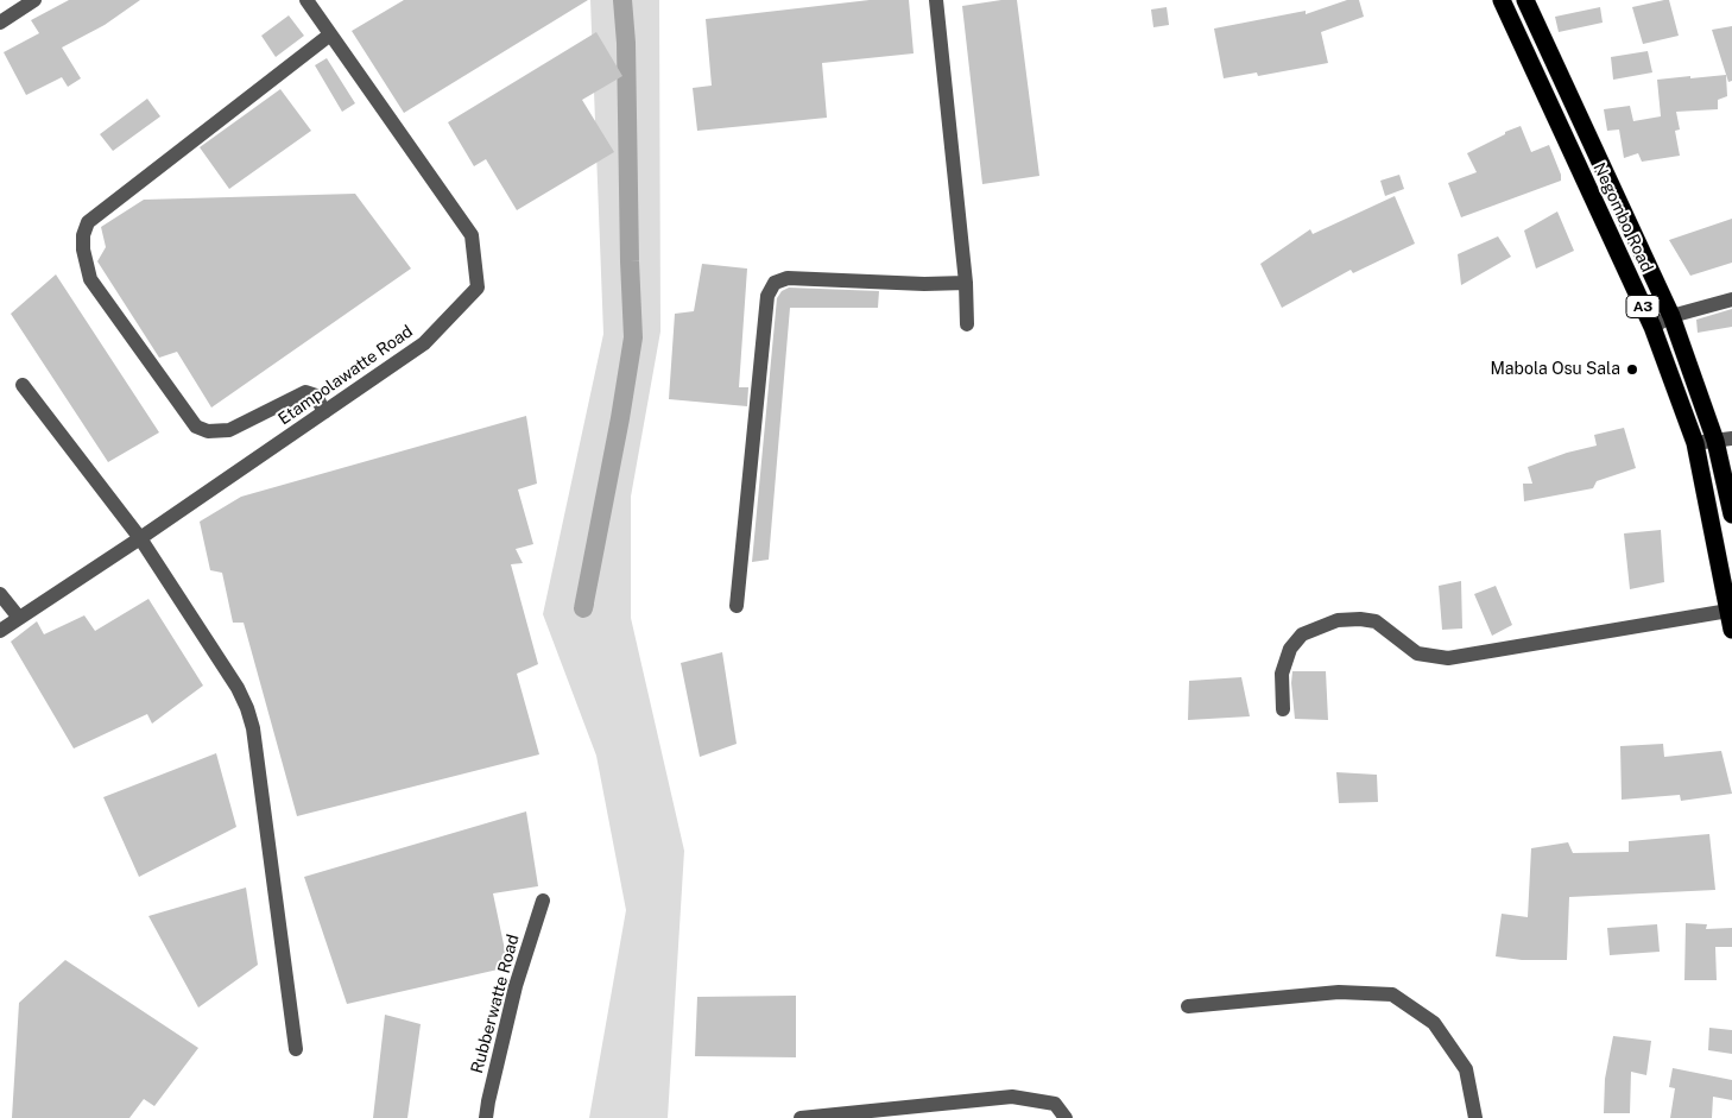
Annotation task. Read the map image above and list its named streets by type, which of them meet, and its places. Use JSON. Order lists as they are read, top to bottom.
{
  "streets": {
    "highway": ["Negombo Road", "A3"],
    "street": ["Etampolawatte Road", "Rubberwatte Road"]
  },
  "places": ["Mabola Osu Sala"]
}
